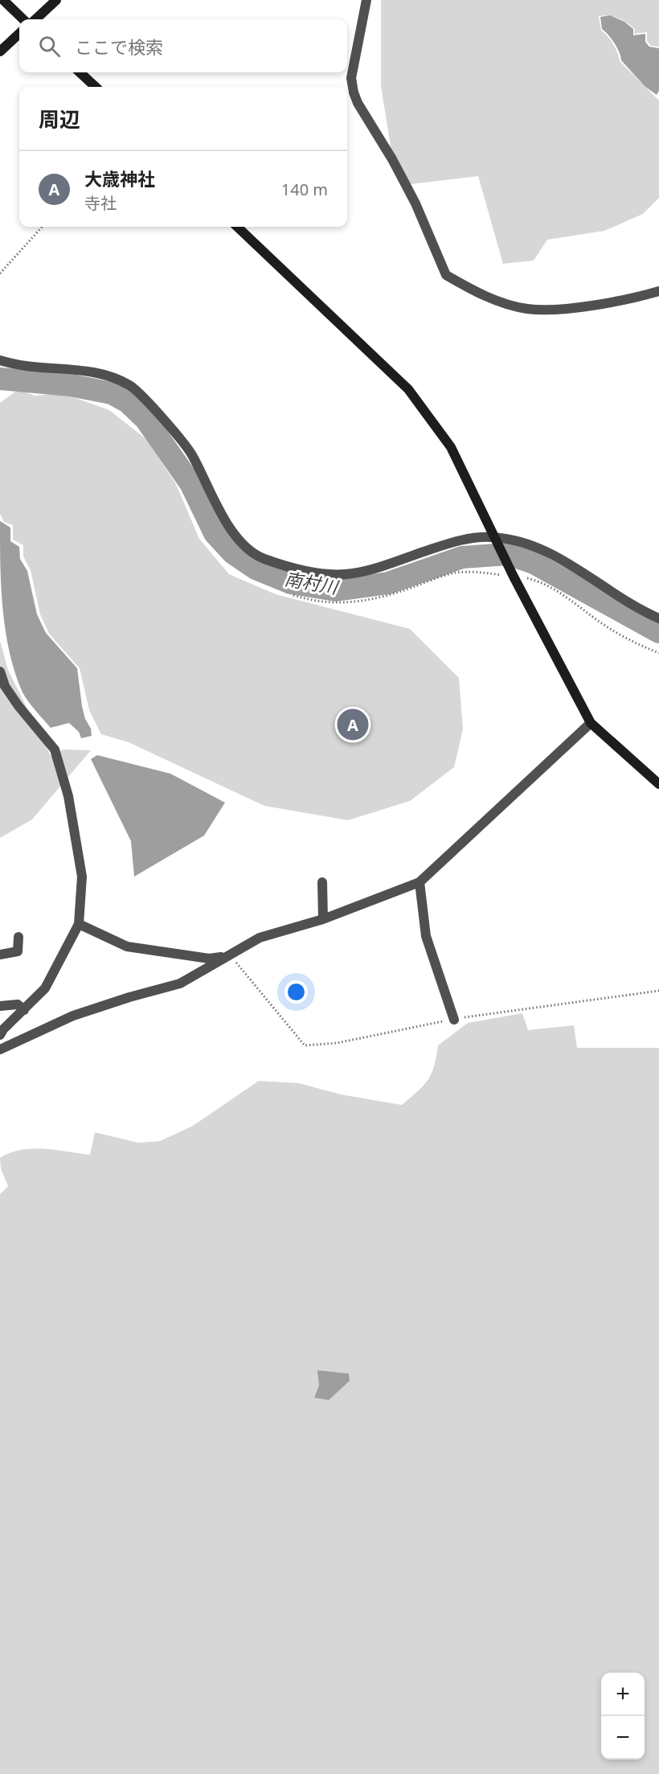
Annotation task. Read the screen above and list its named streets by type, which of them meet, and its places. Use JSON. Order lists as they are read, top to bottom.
{
  "water": ["南村川"],
  "page": {
    "search": "ここで検索",
    "heading": "周辺",
    "list": [
      {
        "mark": "A",
        "name": "大歳神社",
        "note": "寺社",
        "value": "140 m"
      }
    ],
    "pins": "A",
    "map_buttons": ["+", "−"]
  }
}
